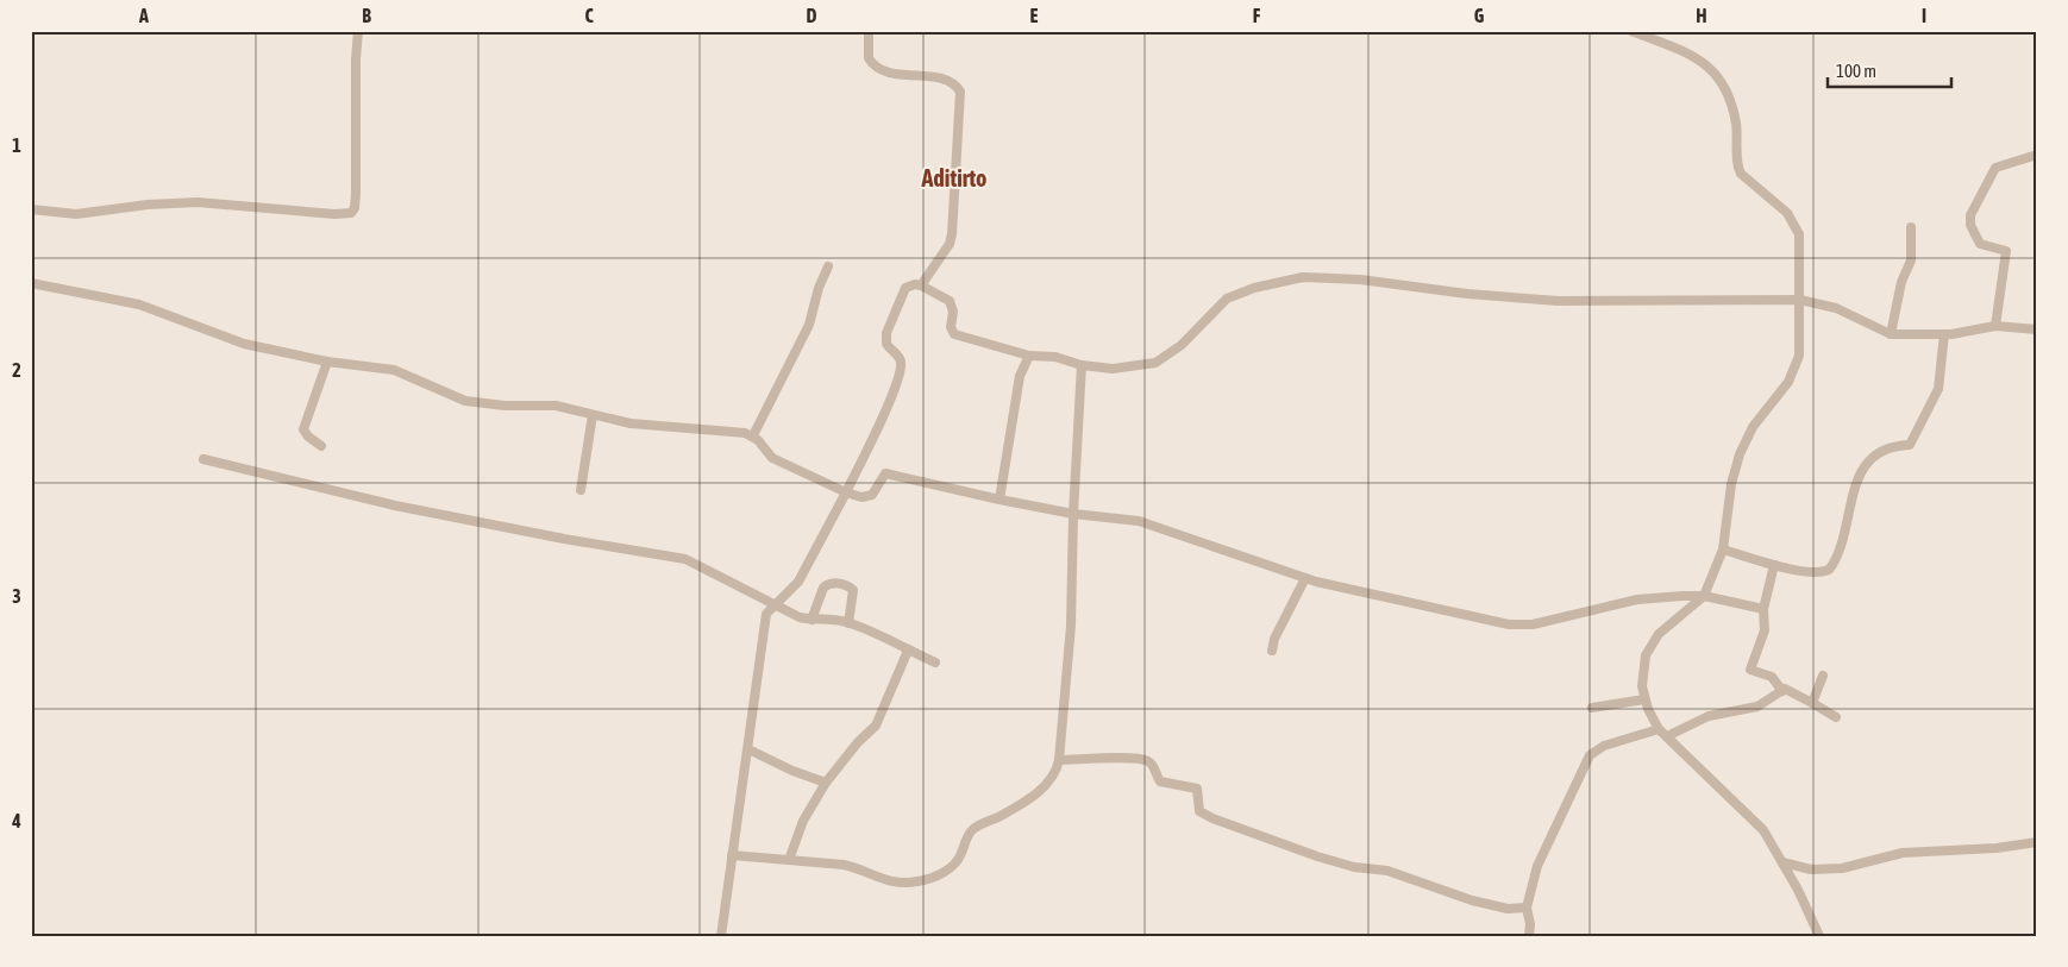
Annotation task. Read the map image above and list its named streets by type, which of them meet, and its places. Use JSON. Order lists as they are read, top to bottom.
{
  "districts": ["Aditirto"],
  "scale_bar": "100 m",
  "grid": {
    "columns": [
      "A",
      "B",
      "C",
      "D",
      "E",
      "F",
      "G",
      "H",
      "I"
    ],
    "rows": [
      "1",
      "2",
      "3",
      "4"
    ]
  }
}
